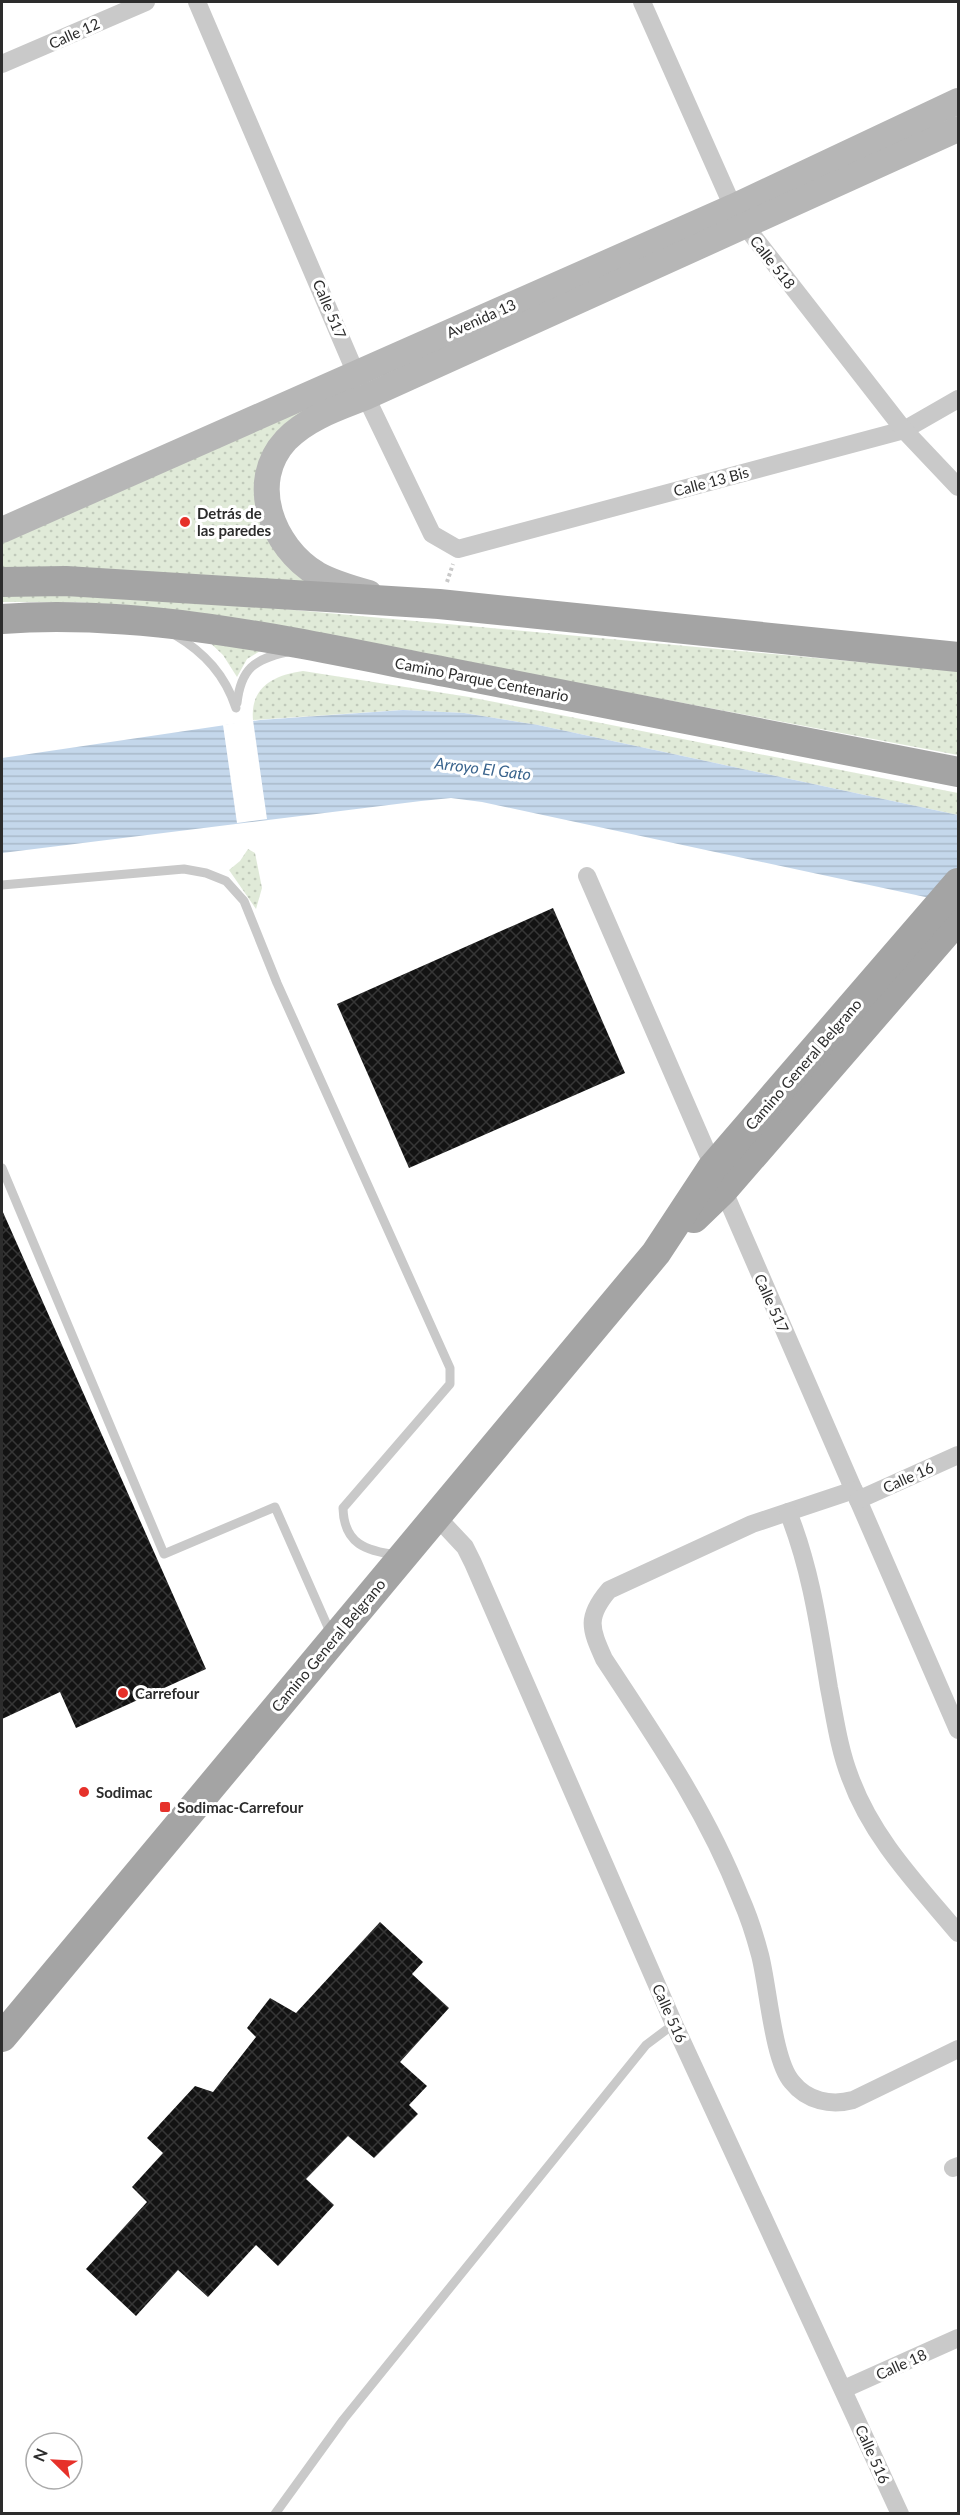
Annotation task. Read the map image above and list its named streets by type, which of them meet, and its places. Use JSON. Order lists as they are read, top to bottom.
{
  "streets": {
    "main road": ["Avenida 13", "Camino Parque Centenario", "Camino General Belgrano"],
    "street": [
      "Calle 12",
      "Calle 518",
      "Calle 517",
      "Calle 13 Bis",
      "Calle 16",
      "Calle 516",
      "Calle 18"
    ]
  },
  "crossings": [
    ["Calle 518", "Avenida 13"],
    ["Calle 518", "Calle 13 Bis"],
    ["Calle 517", "Avenida 13"],
    ["Calle 517", "Calle 13 Bis"],
    ["Calle 517", "Camino General Belgrano"],
    ["Calle 517", "Calle 16"],
    ["Camino General Belgrano", "Calle 516"],
    ["Calle 516", "Calle 18"]
  ],
  "water": ["Arroyo El Gato"],
  "places": {
    "other": ["Detrás de las paredes", "Carrefour", "Sodimac"],
    "transit": ["Sodimac-Carrefour"]
  },
  "north": "top left"
}
